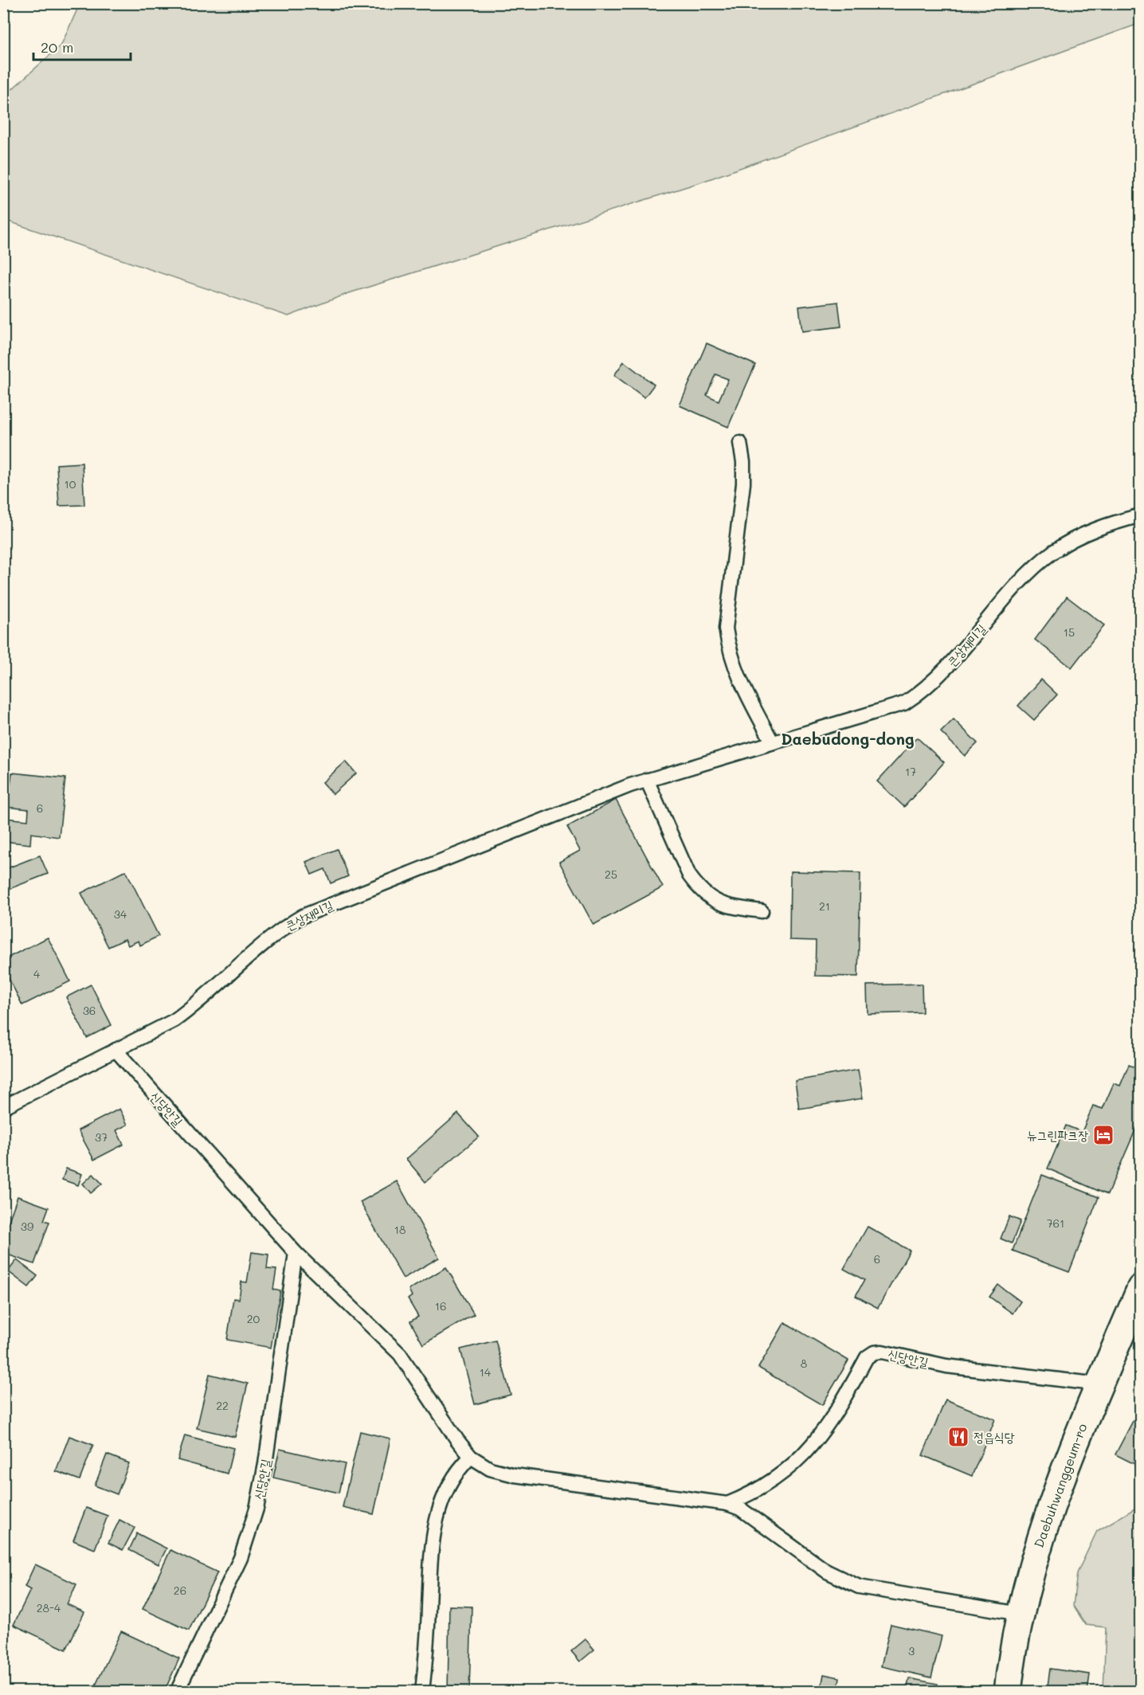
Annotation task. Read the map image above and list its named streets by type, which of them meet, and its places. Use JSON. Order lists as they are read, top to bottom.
{
  "streets": {
    "main road": ["Daebuhwanggeum-ro"],
    "lane": ["큰상재미길", "신당안길"]
  },
  "crossings": [
    ["큰상재미길", "신당안길"],
    ["신당안길", "Daebuhwanggeum-ro"]
  ],
  "districts": ["Daebudong-dong"],
  "places": {
    "hotel": ["뉴그린파크장"],
    "restaurant": ["정읍식당"]
  },
  "house_numbers": [
    "10",
    "15",
    "17",
    "6",
    "25",
    "21",
    "34",
    "4",
    "36",
    "37",
    "761",
    "39",
    "18",
    "6",
    "16",
    "20",
    "8",
    "14",
    "22",
    "26",
    "28-4",
    "3"
  ],
  "scale_bar": "20 m"
}
